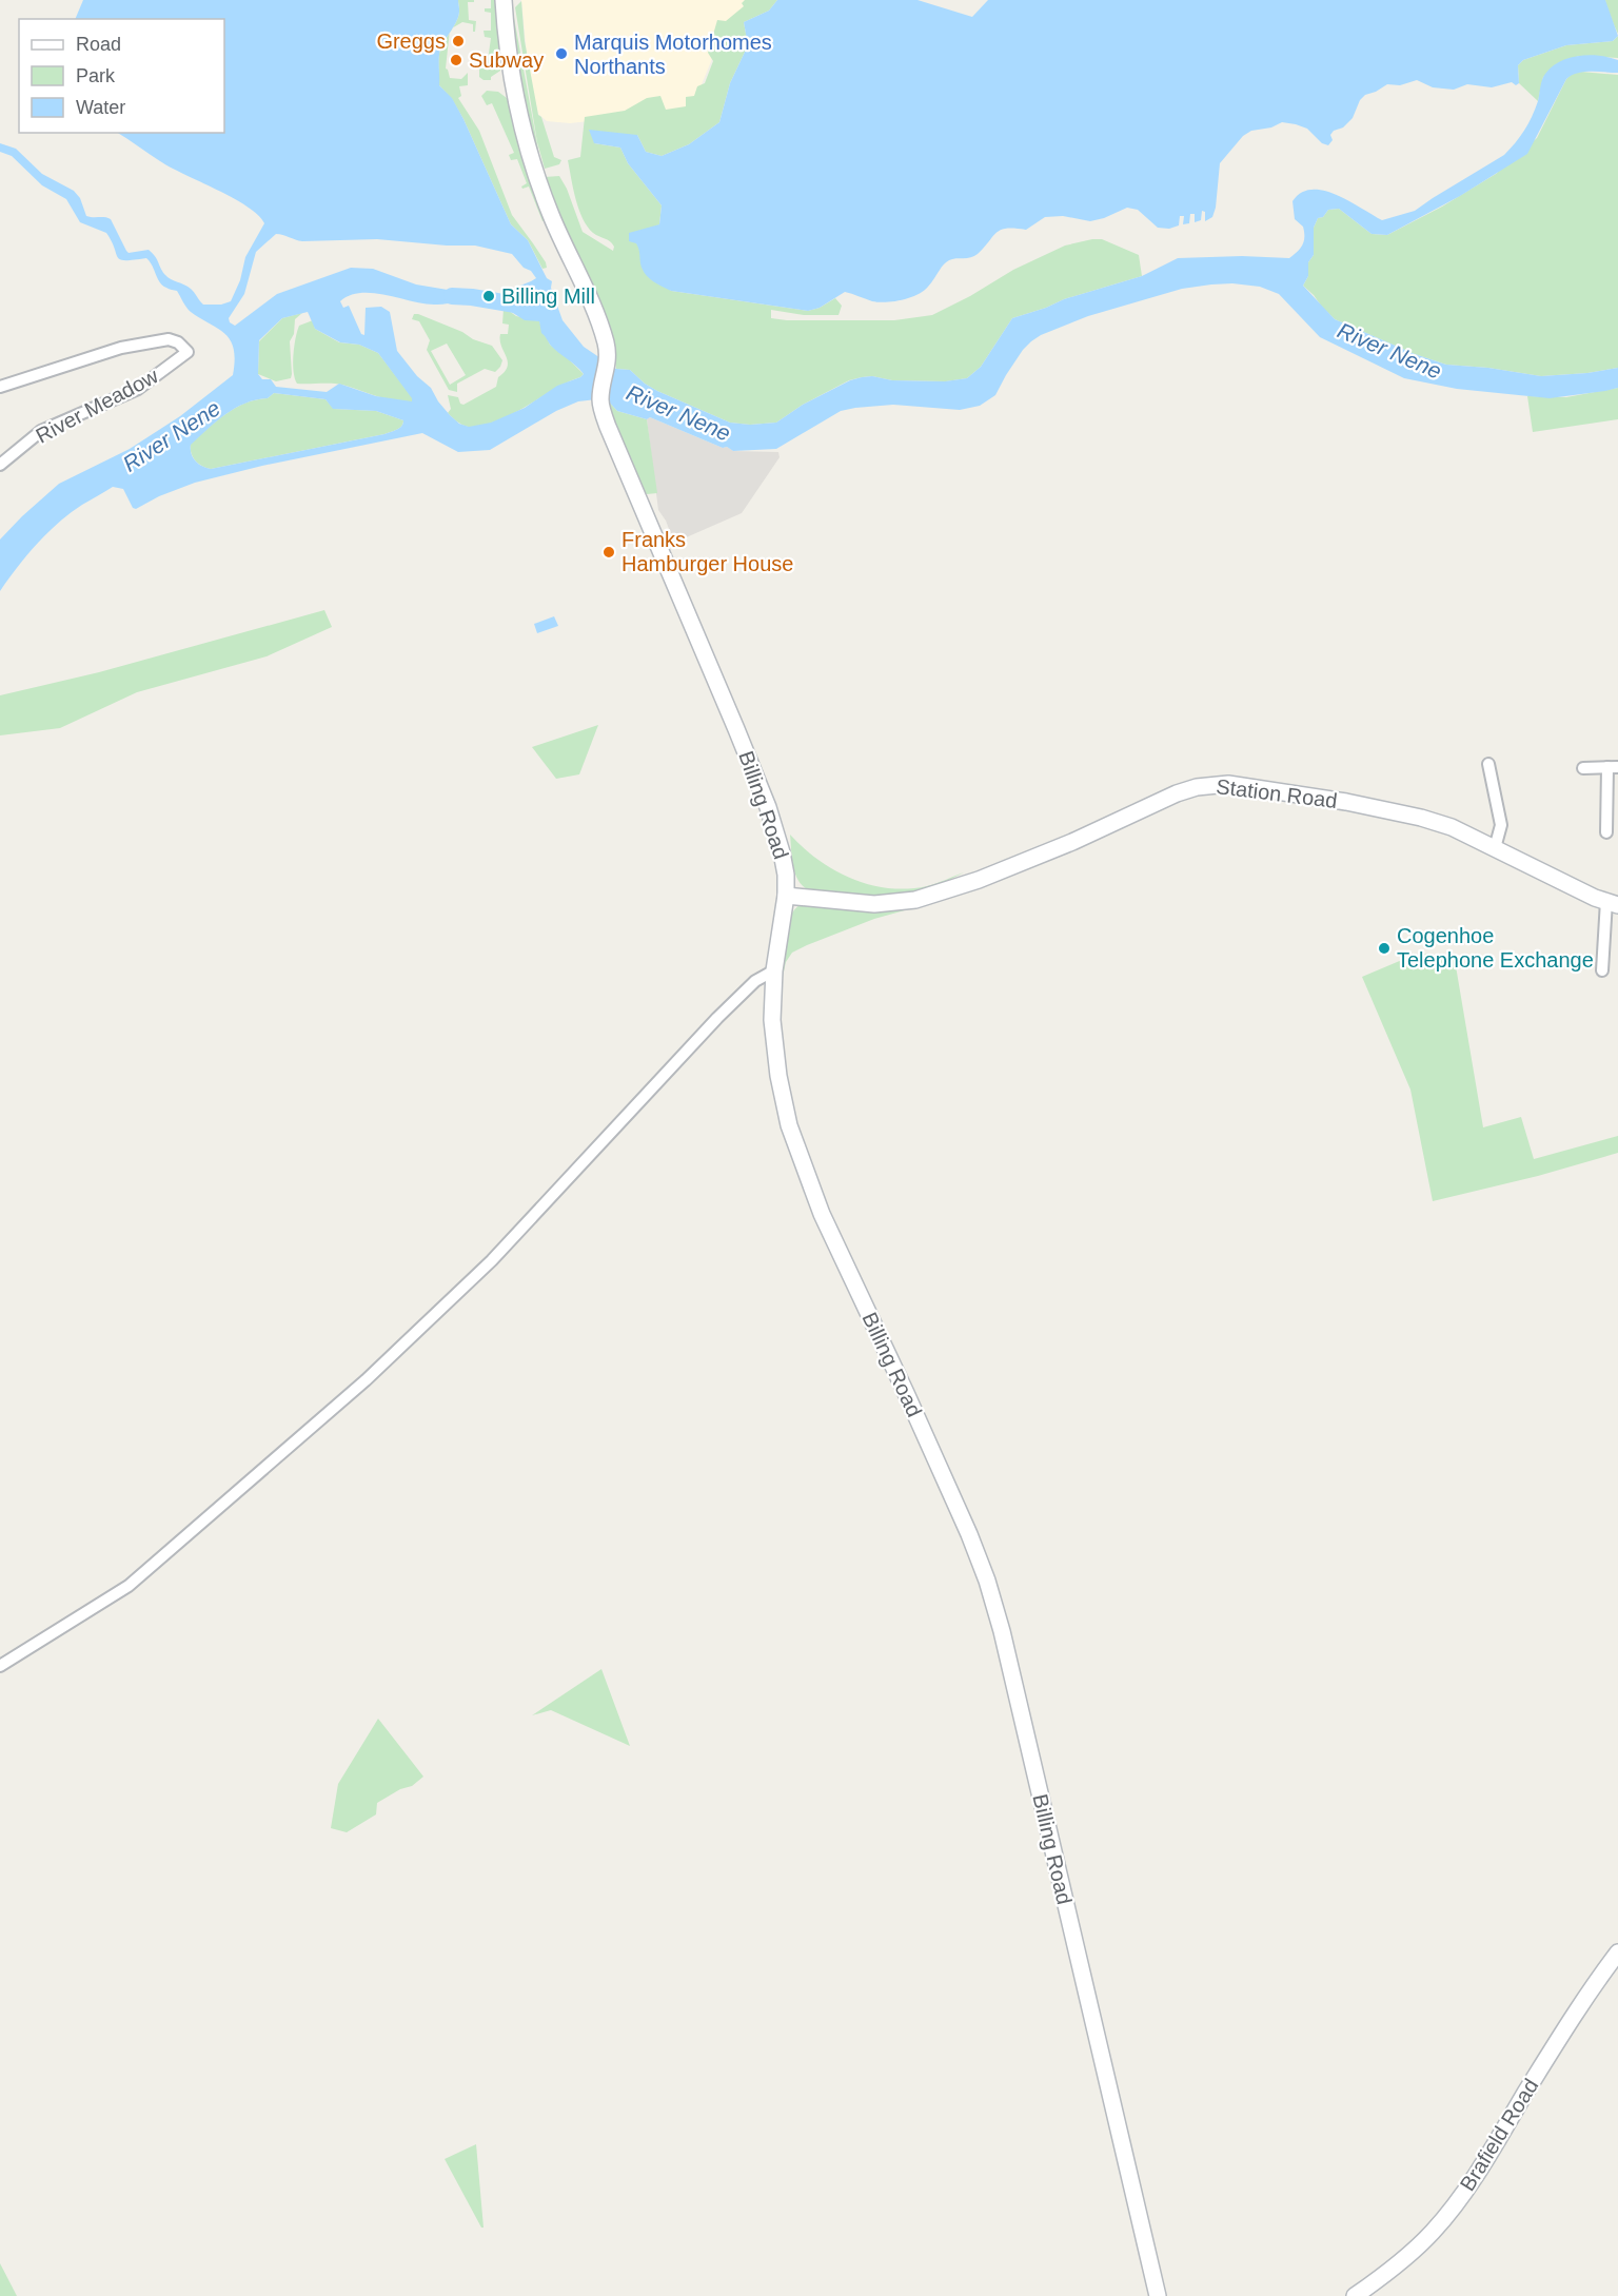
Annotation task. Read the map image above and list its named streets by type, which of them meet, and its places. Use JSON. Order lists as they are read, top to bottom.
{
  "streets": {
    "street": [
      "River Meadow",
      "Station Road",
      "Billing Road",
      "Brafield Road"
    ]
  },
  "crossings": [
    ["Station Road", "Billing Road"]
  ],
  "water": ["River Nene"],
  "places": [
    "Greggs",
    "Marquis Motorhomes Northants",
    "Subway",
    "Billing Mill",
    "Franks Hamburger House",
    "Cogenhoe Telephone Exchange"
  ],
  "legend": ["Road", "Park", "Water"]
}
